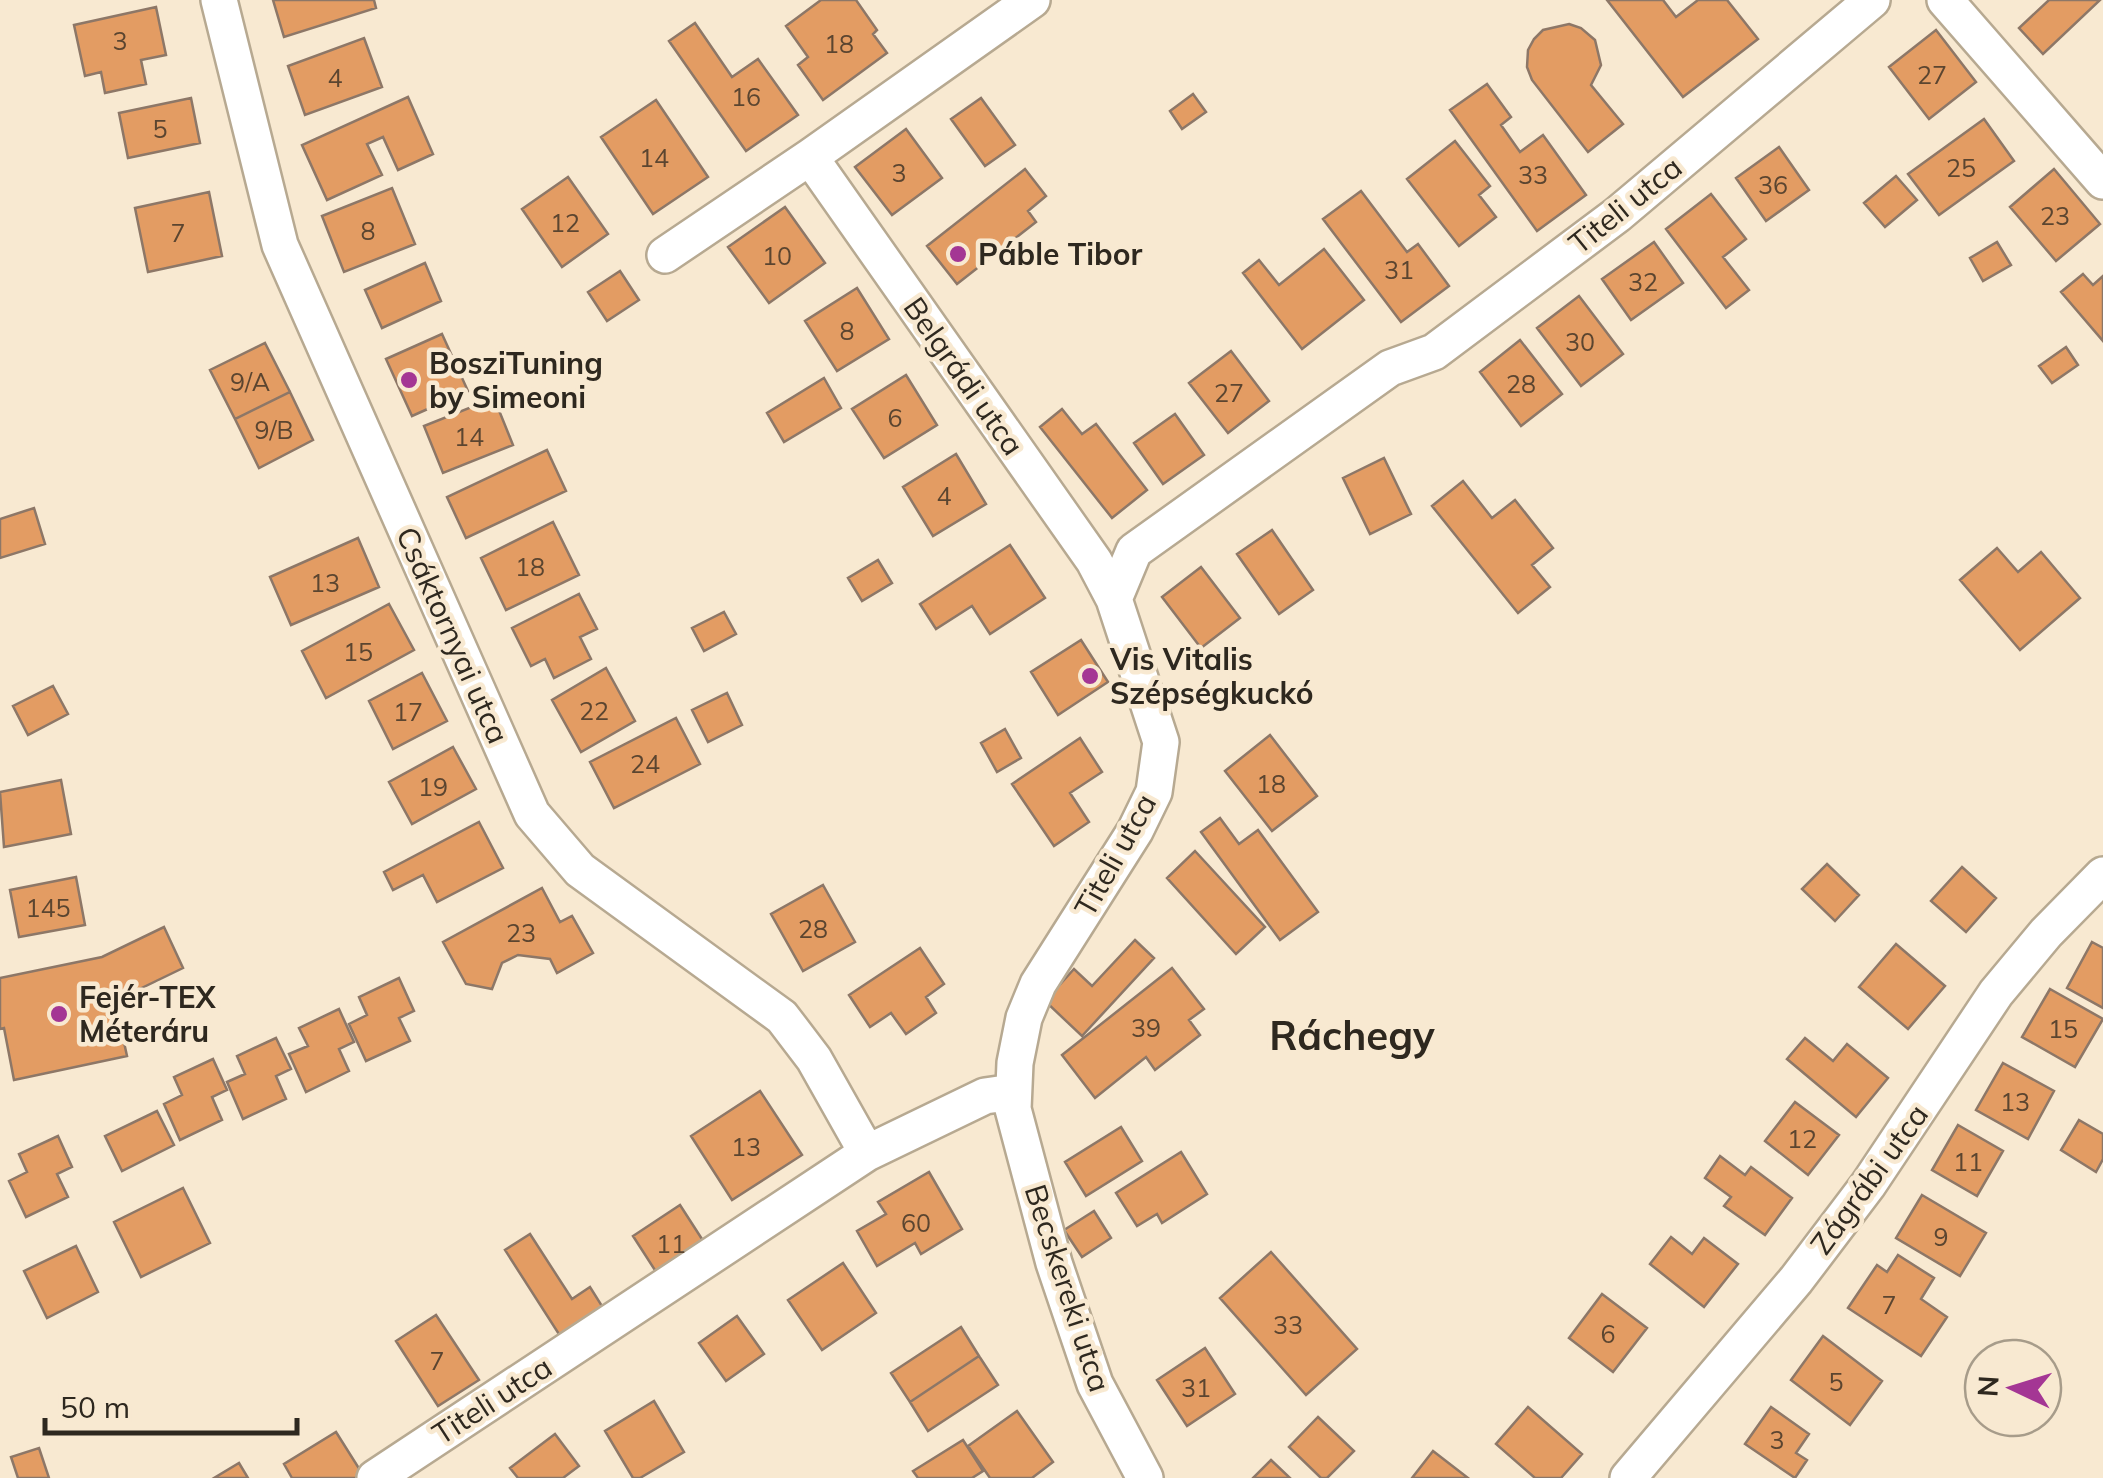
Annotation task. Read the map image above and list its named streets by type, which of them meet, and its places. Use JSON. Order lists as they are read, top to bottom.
{
  "streets": {
    "street": [
      "Titeli utca",
      "Belgrádi utca",
      "Csáktornyai utca",
      "Zágrábi utca",
      "Becskereki utca"
    ]
  },
  "crossings": [
    ["Titeli utca", "Belgrádi utca"],
    ["Titeli utca", "Csáktornyai utca"],
    ["Titeli utca", "Becskereki utca"]
  ],
  "districts": ["Ráchegy"],
  "places": [
    "Páble Tibor",
    "BosziTuning by Simeoni",
    "Vis Vitalis Szépségkuckó",
    "Fejér-TEX Méteráru"
  ],
  "house_numbers": [
    "3",
    "18",
    "27",
    "4",
    "16",
    "5",
    "14",
    "25",
    "3",
    "33",
    "36",
    "23",
    "12",
    "8",
    "7",
    "10",
    "31",
    "32",
    "8",
    "30",
    "9/A",
    "28",
    "27",
    "6",
    "9/B",
    "14",
    "4",
    "18",
    "13",
    "15",
    "22",
    "17",
    "24",
    "18",
    "19",
    "145",
    "28",
    "23",
    "39",
    "15",
    "13",
    "12",
    "13",
    "11",
    "60",
    "9",
    "11",
    "7",
    "33",
    "6",
    "7",
    "5",
    "31",
    "3"
  ],
  "scale_bar": "50 m",
  "north": "left"
}
